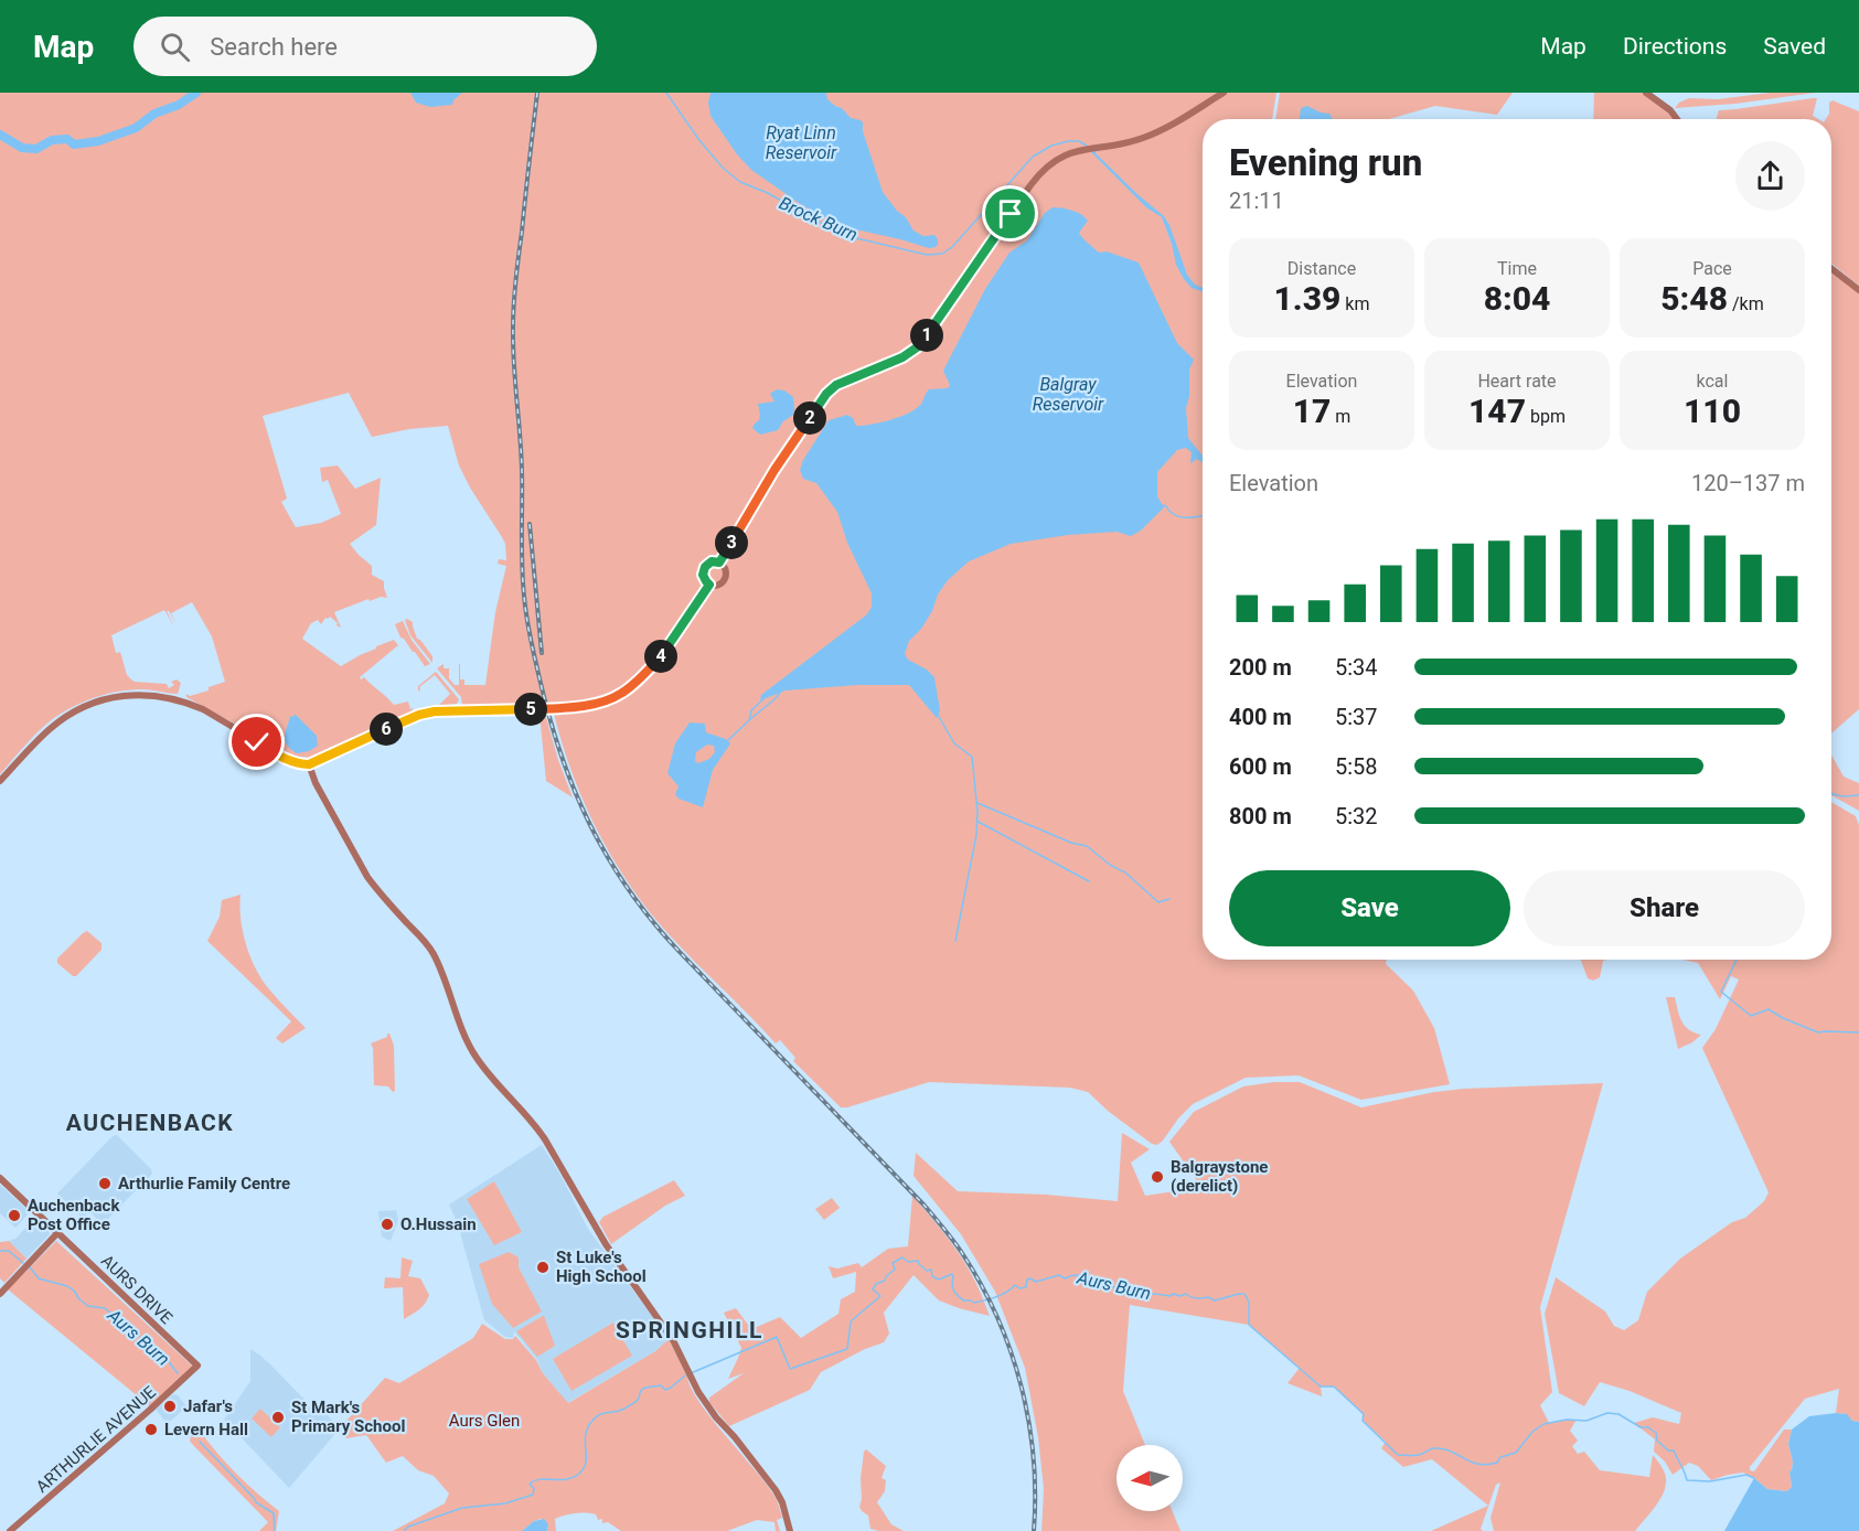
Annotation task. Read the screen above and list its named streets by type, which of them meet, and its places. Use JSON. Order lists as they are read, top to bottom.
{
  "streets": {
    "street": ["AURS DRIVE", "ARTHURLIE AVENUE"]
  },
  "crossings": [
    ["AURS DRIVE", "ARTHURLIE AVENUE"]
  ],
  "districts": ["AUCHENBACK", "SPRINGHILL"],
  "water": [
    "Ryat Linn Reservoir",
    "Brock Burn",
    "Balgray Reservoir",
    "Aurs Burn"
  ],
  "parks": ["Aurs Glen"],
  "places": [
    "Balgraystone (derelict)",
    "Arthurlie Family Centre",
    "Auchenback Post Office",
    "O.Hussain",
    "St Luke's High School",
    "Jafar's",
    "St Mark's Primary School",
    "Levern Hall"
  ],
  "north": "left",
  "page": {
    "header": "Map",
    "search": "Search here",
    "nav": ["Map", "Directions", "Saved"],
    "heading": ["Evening run", "21:11"],
    "stats": [
      ["Distance", "1.39 km"],
      ["Time", "8:04"],
      ["Pace", "5:48 /km"],
      ["Elevation", "17 m"],
      ["Heart rate", "147 bpm"],
      ["kcal", "110"]
    ],
    "pins": [
      "1",
      "2",
      "3",
      "4",
      "5",
      "6"
    ],
    "chart": ["Elevation", "120–137 m"],
    "list": [
      {
        "name": "200 m",
        "note": "5:34"
      },
      {
        "name": "400 m",
        "note": "5:37"
      },
      {
        "name": "600 m",
        "note": "5:58"
      },
      {
        "name": "800 m",
        "note": "5:32"
      }
    ],
    "buttons": ["Save", "Share"]
  }
}
